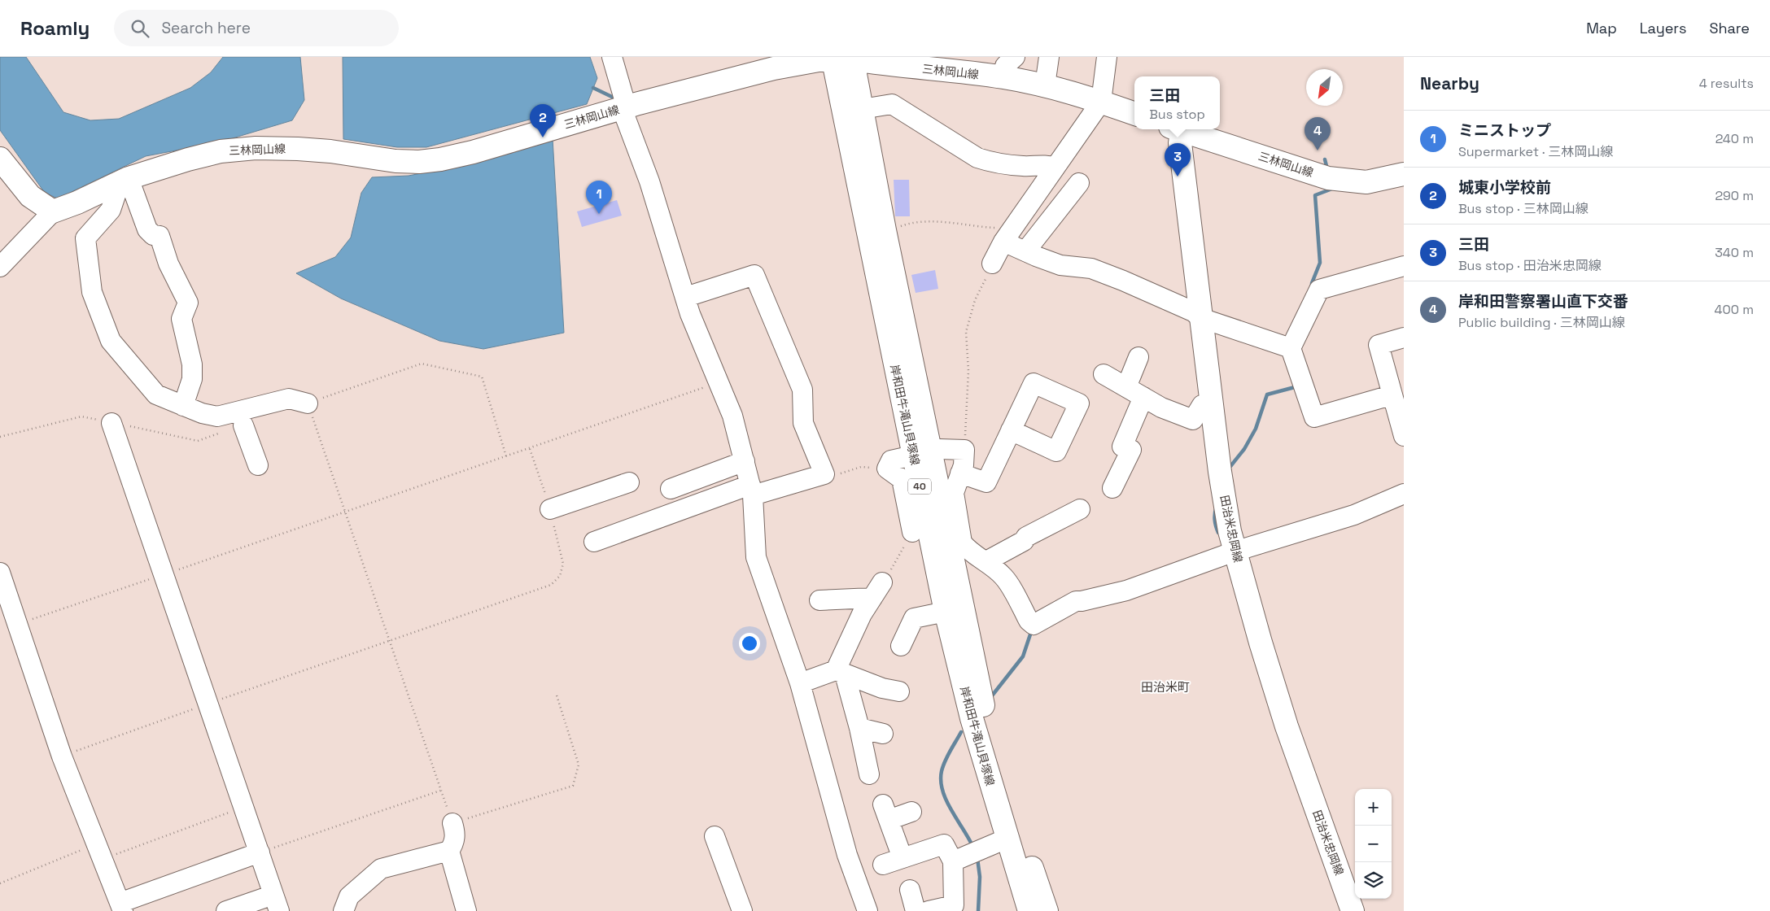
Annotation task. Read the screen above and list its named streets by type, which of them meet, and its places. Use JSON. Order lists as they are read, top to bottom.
{
  "streets": {
    "main road": [
      "三林岡山線",
      "岸和田牛滝山貝塚線",
      "40",
      "田治米忠岡線"
    ]
  },
  "crossings": [
    ["三林岡山線", "岸和田牛滝山貝塚線"]
  ],
  "districts": ["田治米町"],
  "north": "bottom left",
  "page": {
    "header": "Roamly",
    "search": "Search here",
    "nav": ["Map", "Layers", "Share"],
    "heading": ["Nearby", "4 results"],
    "popup": ["三田", "Bus stop"],
    "pins": [
      "2",
      "4",
      "3",
      "1"
    ],
    "list": [
      {
        "mark": "1",
        "name": "ミニストップ",
        "note": "Supermarket · 三林岡山線",
        "value": "240 m"
      },
      {
        "mark": "2",
        "name": "城東小学校前",
        "note": "Bus stop · 三林岡山線",
        "value": "290 m"
      },
      {
        "mark": "3",
        "name": "三田",
        "note": "Bus stop · 田治米忠岡線",
        "value": "340 m"
      },
      {
        "mark": "4",
        "name": "岸和田警察署山直下交番",
        "note": "Public building · 三林岡山線",
        "value": "400 m"
      }
    ],
    "map_buttons": ["+", "−"]
  }
}
